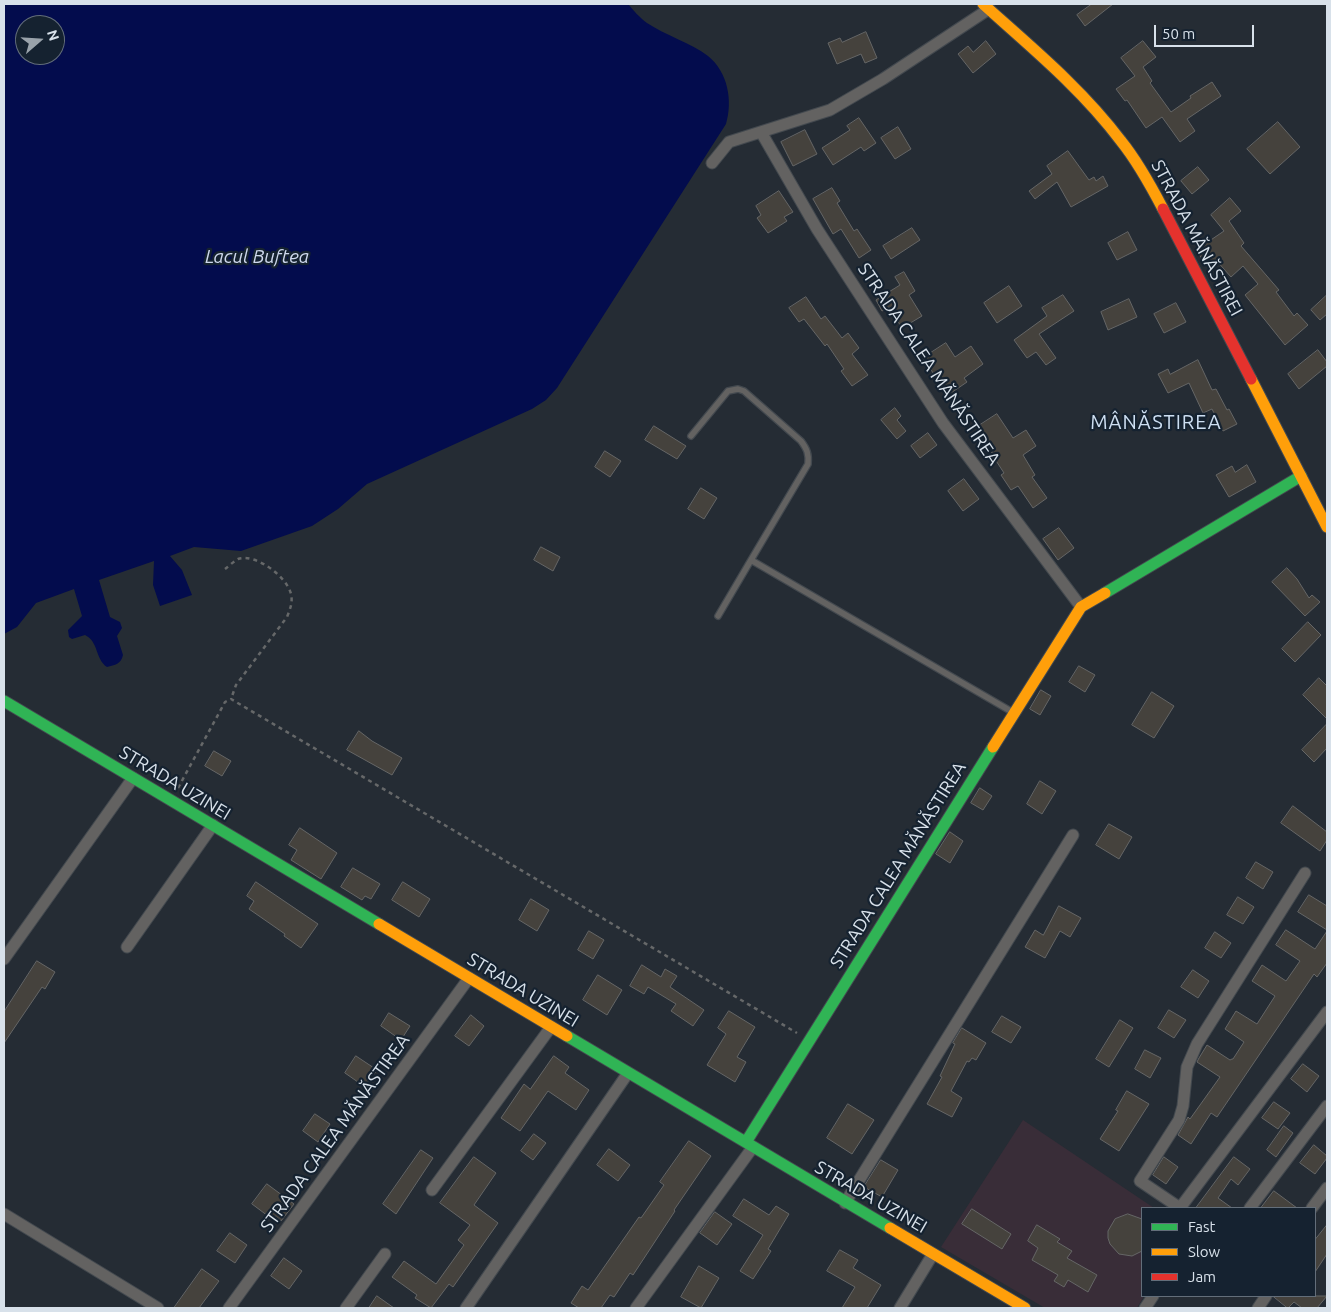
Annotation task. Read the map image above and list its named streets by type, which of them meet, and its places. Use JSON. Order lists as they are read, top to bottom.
{
  "streets": {
    "street": ["STRADA MĂNĂSTIREI", "STRADA CALEA MĂNĂSTIREA", "STRADA UZINEI"]
  },
  "crossings": [
    ["STRADA MĂNĂSTIREI", "STRADA CALEA MĂNĂSTIREA"],
    ["STRADA CALEA MĂNĂSTIREA", "STRADA UZINEI"]
  ],
  "districts": ["MÂNĂSTIREA"],
  "water": ["Lacul Buftea"],
  "legend": ["Fast", "Slow", "Jam"],
  "scale_bar": "50 m",
  "north": "right"
}
